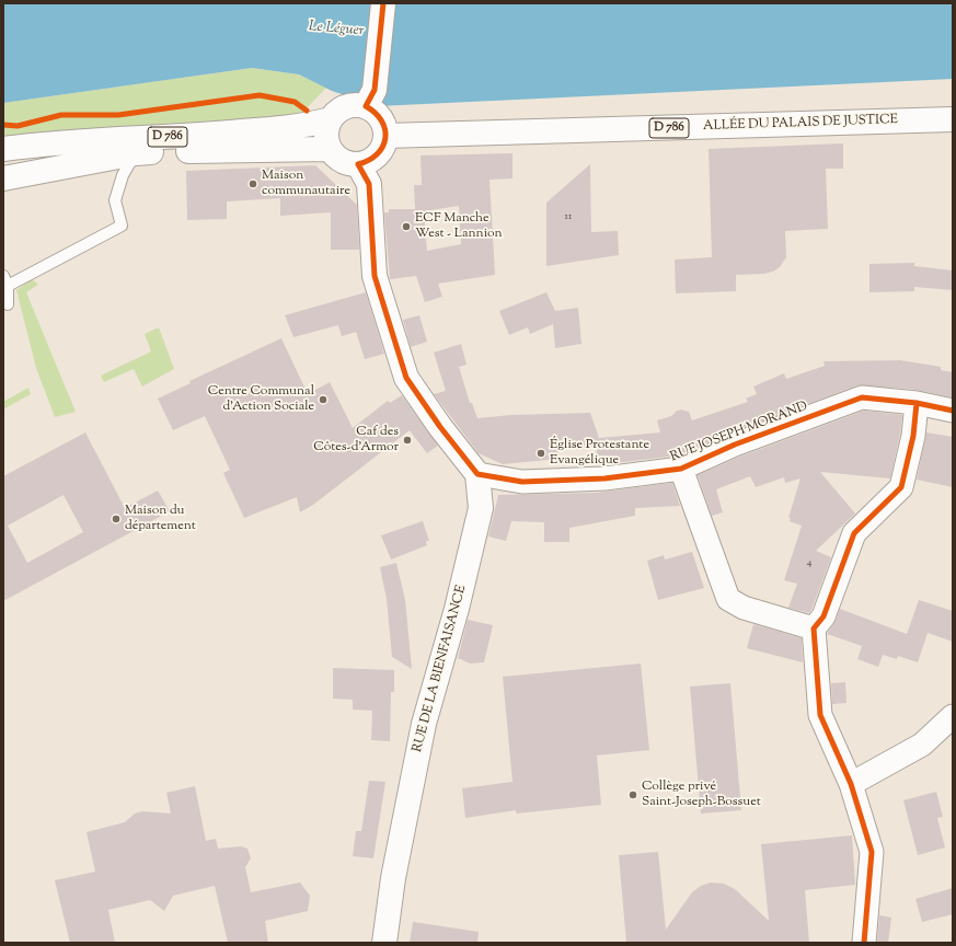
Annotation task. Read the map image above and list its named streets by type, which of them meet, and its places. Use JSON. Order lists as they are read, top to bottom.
{
  "streets": {
    "main road": ["ALLÉE DU PALAIS DE JUSTICE", "D 786", "RUE DE LA BIENFAISANCE"],
    "street": ["RUE JOSEPH MORAND"]
  },
  "crossings": [
    ["ALLÉE DU PALAIS DE JUSTICE", "D 786"],
    ["RUE JOSEPH MORAND", "RUE DE LA BIENFAISANCE"]
  ],
  "water": ["Le Léguer"],
  "places": [
    "Maison communautaire",
    "ECF Manche West - Lannion",
    "Centre Communal d'Action Sociale",
    "Caf des Côtes-d'Armor",
    "Église Protestante Evangélique",
    "Maison du département",
    "Collège privé Saint-Joseph-Bossuet"
  ],
  "house_numbers": ["11", "4"]
}
